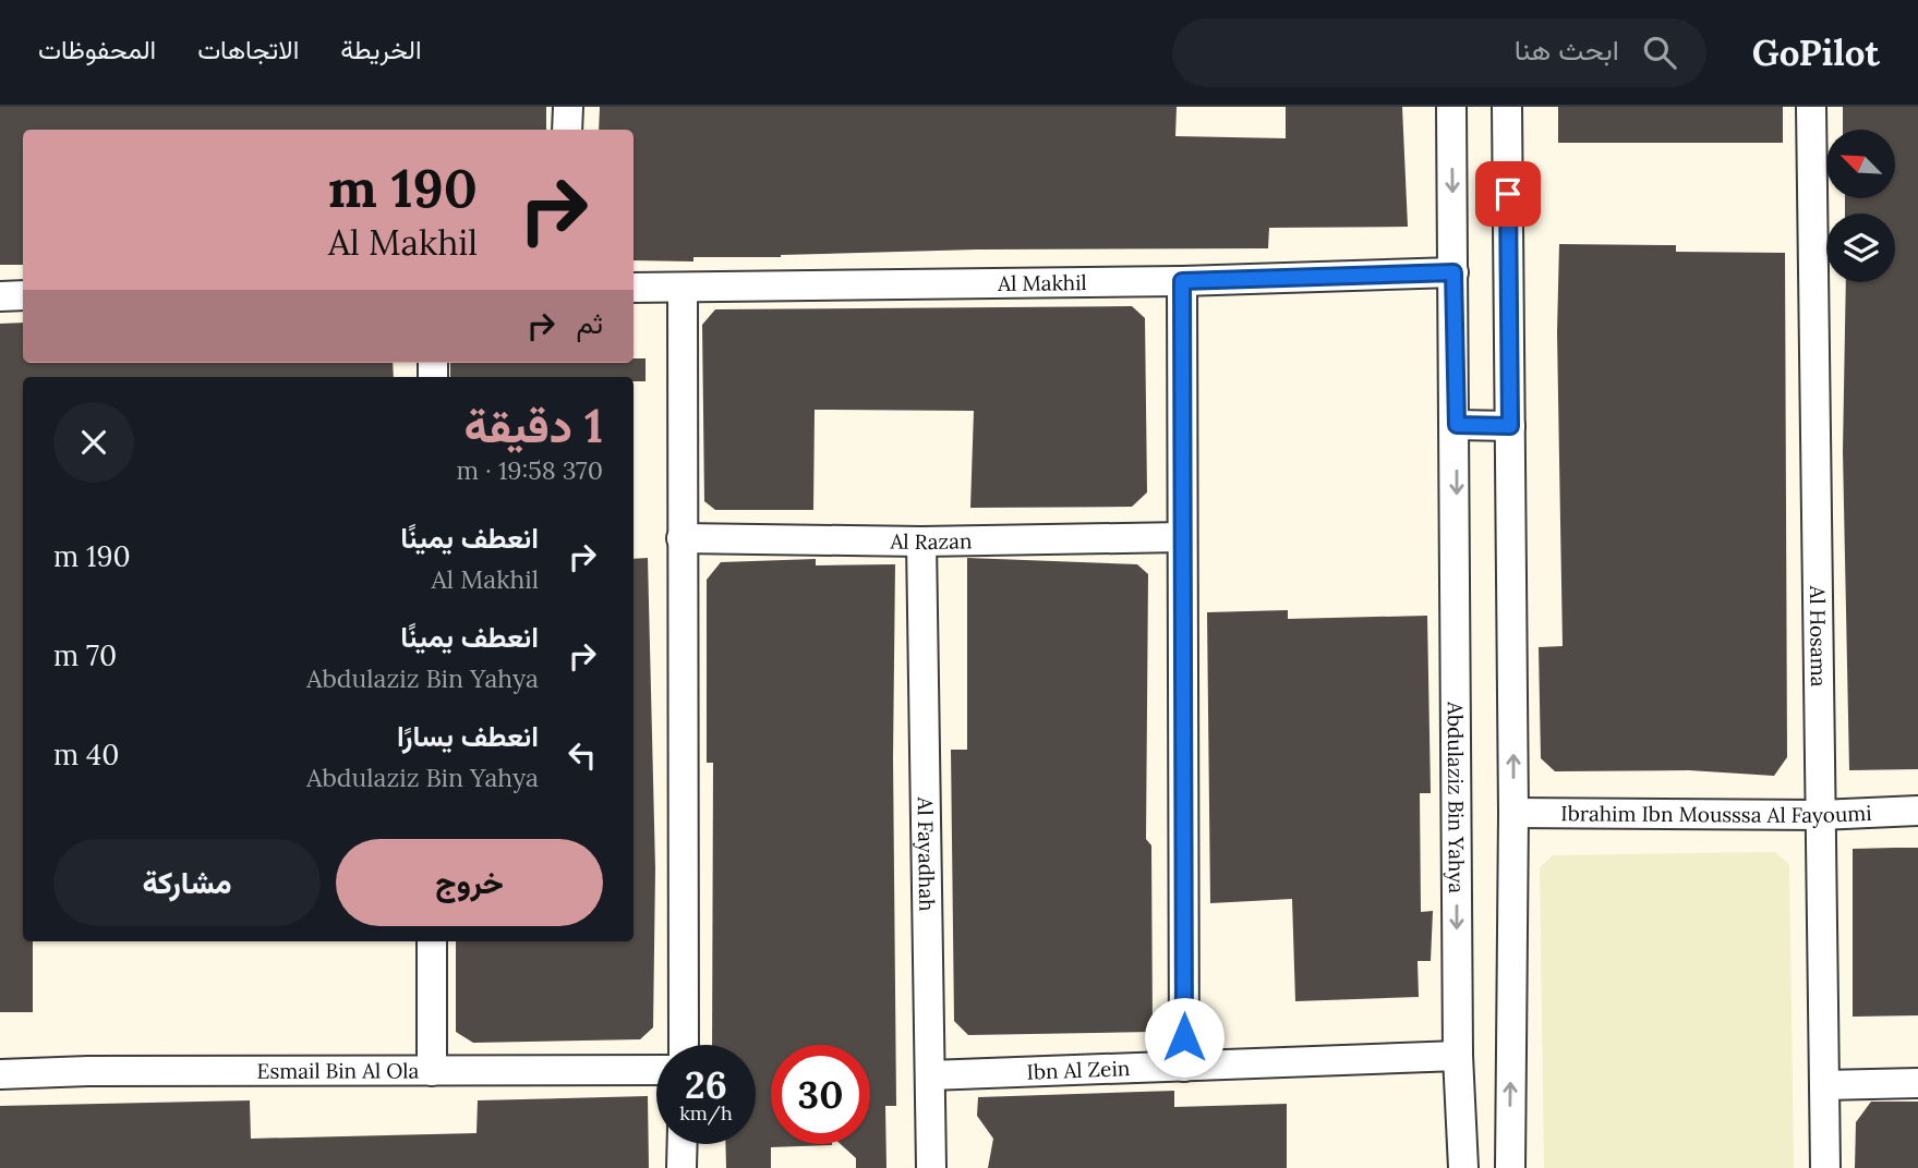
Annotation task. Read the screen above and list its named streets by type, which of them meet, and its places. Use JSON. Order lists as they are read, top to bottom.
{
  "streets": {
    "street": [
      "Al Makhil",
      "Al Razan",
      "Al Hosama",
      "Abdulaziz Bin Yahya",
      "Ibrahim Ibn Mousssa Al Fayoumi",
      "Al Fayadhah",
      "Ibn Al Zein",
      "Esmail Bin Al Ola"
    ]
  },
  "crossings": [
    ["Al Makhil", "Abdulaziz Bin Yahya"],
    ["Al Razan", "Al Fayadhah"],
    ["Al Hosama", "Ibrahim Ibn Mousssa Al Fayoumi"],
    ["Abdulaziz Bin Yahya", "Ibn Al Zein"],
    ["Al Fayadhah", "Ibn Al Zein"]
  ],
  "north": "top left",
  "page": {
    "header": "GoPilot",
    "search": "ابحث هنا",
    "nav": ["الخريطة", "الاتجاهات", "المحفوظات"],
    "turn": ["190 m", "Al Makhil"],
    "then": "ثم",
    "heading": ["1 دقيقة", "370 m · 19:58"],
    "list": [
      {
        "name": "انعطف يمينًا",
        "note": "Al Makhil",
        "value": "190 m"
      },
      {
        "name": "انعطف يمينًا",
        "note": "Abdulaziz Bin Yahya",
        "value": "70 m"
      },
      {
        "name": "انعطف يسارًا",
        "note": "Abdulaziz Bin Yahya",
        "value": "40 m"
      }
    ],
    "buttons": ["خروج", "مشاركة"],
    "speed": "26 km/h",
    "limit": "30"
  }
}
